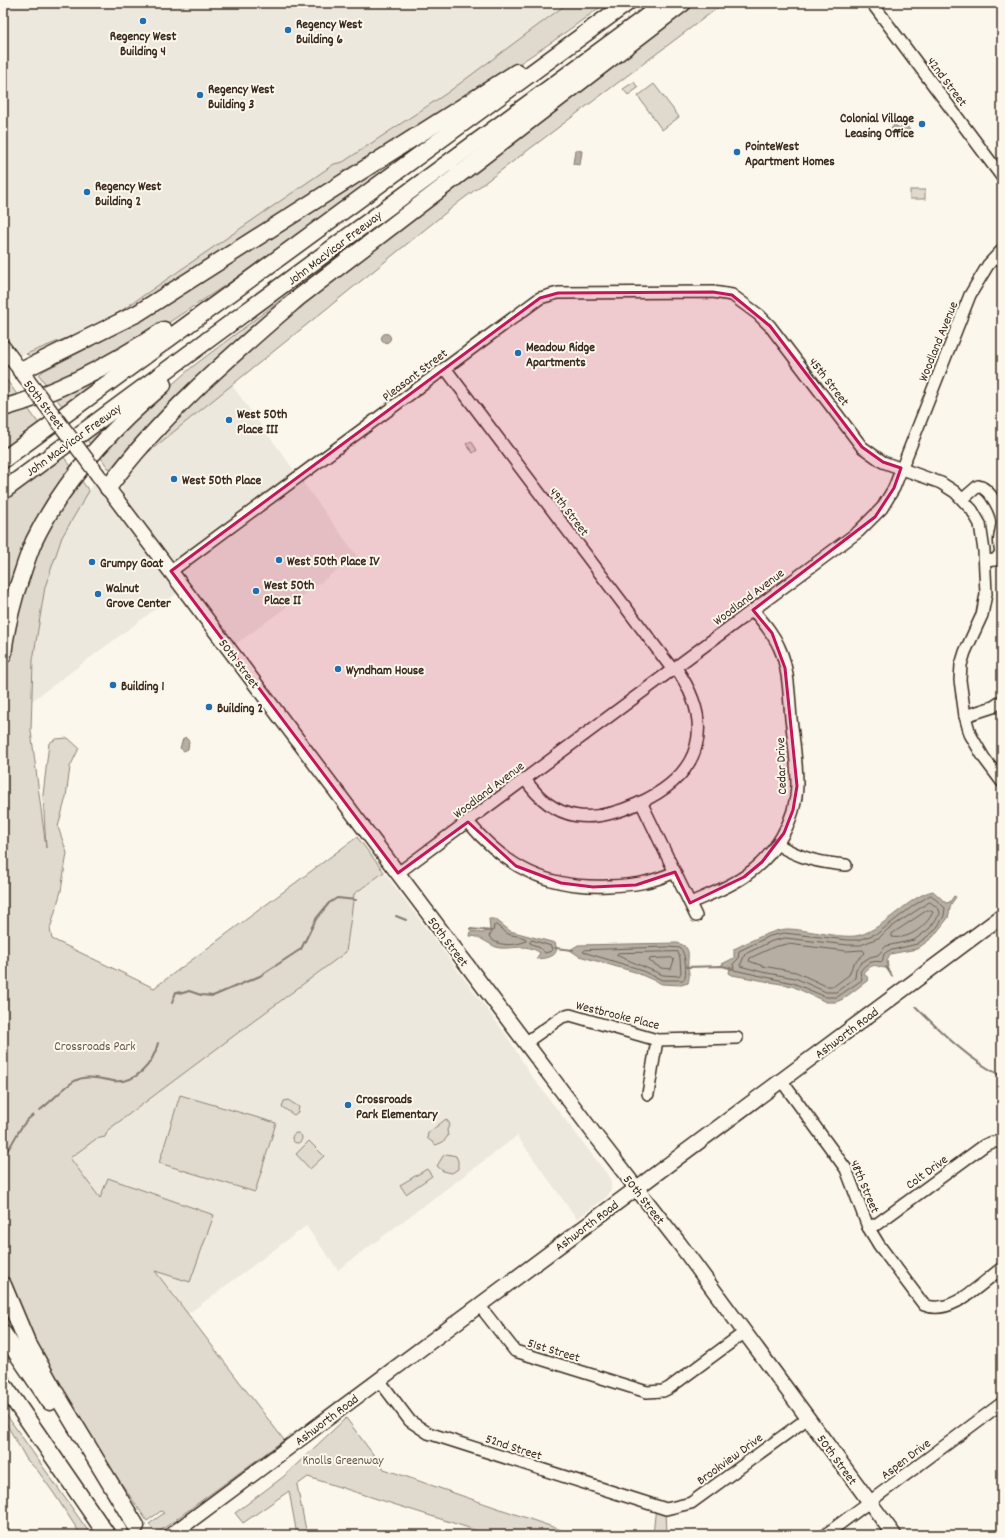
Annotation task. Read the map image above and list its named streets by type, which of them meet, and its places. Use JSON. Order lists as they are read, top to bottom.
{
  "streets": {
    "highway": ["John MacVicar Freeway"],
    "main road": ["50th Street", "Ashworth Road"],
    "street": [
      "42nd Street",
      "Woodland Avenue",
      "Pleasant Street",
      "45th Street",
      "49th Street",
      "Cedar Drive",
      "Westbrooke Place",
      "Colt Drive",
      "48th Street",
      "51st Street",
      "52nd Street",
      "Brookview Drive",
      "Aspen Drive"
    ]
  },
  "crossings": [
    ["Woodland Avenue", "45th Street"],
    ["Woodland Avenue", "50th Street"],
    ["Woodland Avenue", "49th Street"],
    ["Woodland Avenue", "Cedar Drive"],
    ["Pleasant Street", "45th Street"],
    ["Pleasant Street", "50th Street"],
    ["Pleasant Street", "49th Street"],
    ["50th Street", "Westbrooke Place"],
    ["50th Street", "Ashworth Road"],
    ["50th Street", "51st Street"],
    ["50th Street", "Brookview Drive"],
    ["50th Street", "Aspen Drive"],
    ["Ashworth Road", "48th Street"],
    ["Ashworth Road", "51st Street"],
    ["Ashworth Road", "52nd Street"],
    ["Colt Drive", "48th Street"],
    ["52nd Street", "Brookview Drive"]
  ],
  "parks": ["Crossroads Park", "Knolls Greenway"],
  "places": [
    "Regency West Building 4",
    "Regency West Building 6",
    "Regency West Building 3",
    "Colonial Village Leasing Office",
    "PointeWest Apartment Homes",
    "Regency West Building 2",
    "Meadow Ridge Apartments",
    "West 50th Place III",
    "West 50th Place",
    "West 50th Place IV",
    "Grumpy Goat",
    "West 50th Place II",
    "Walnut Grove Center",
    "Wyndham House",
    "Building 1",
    "Building 2",
    "Crossroads Park Elementary"
  ]
}
